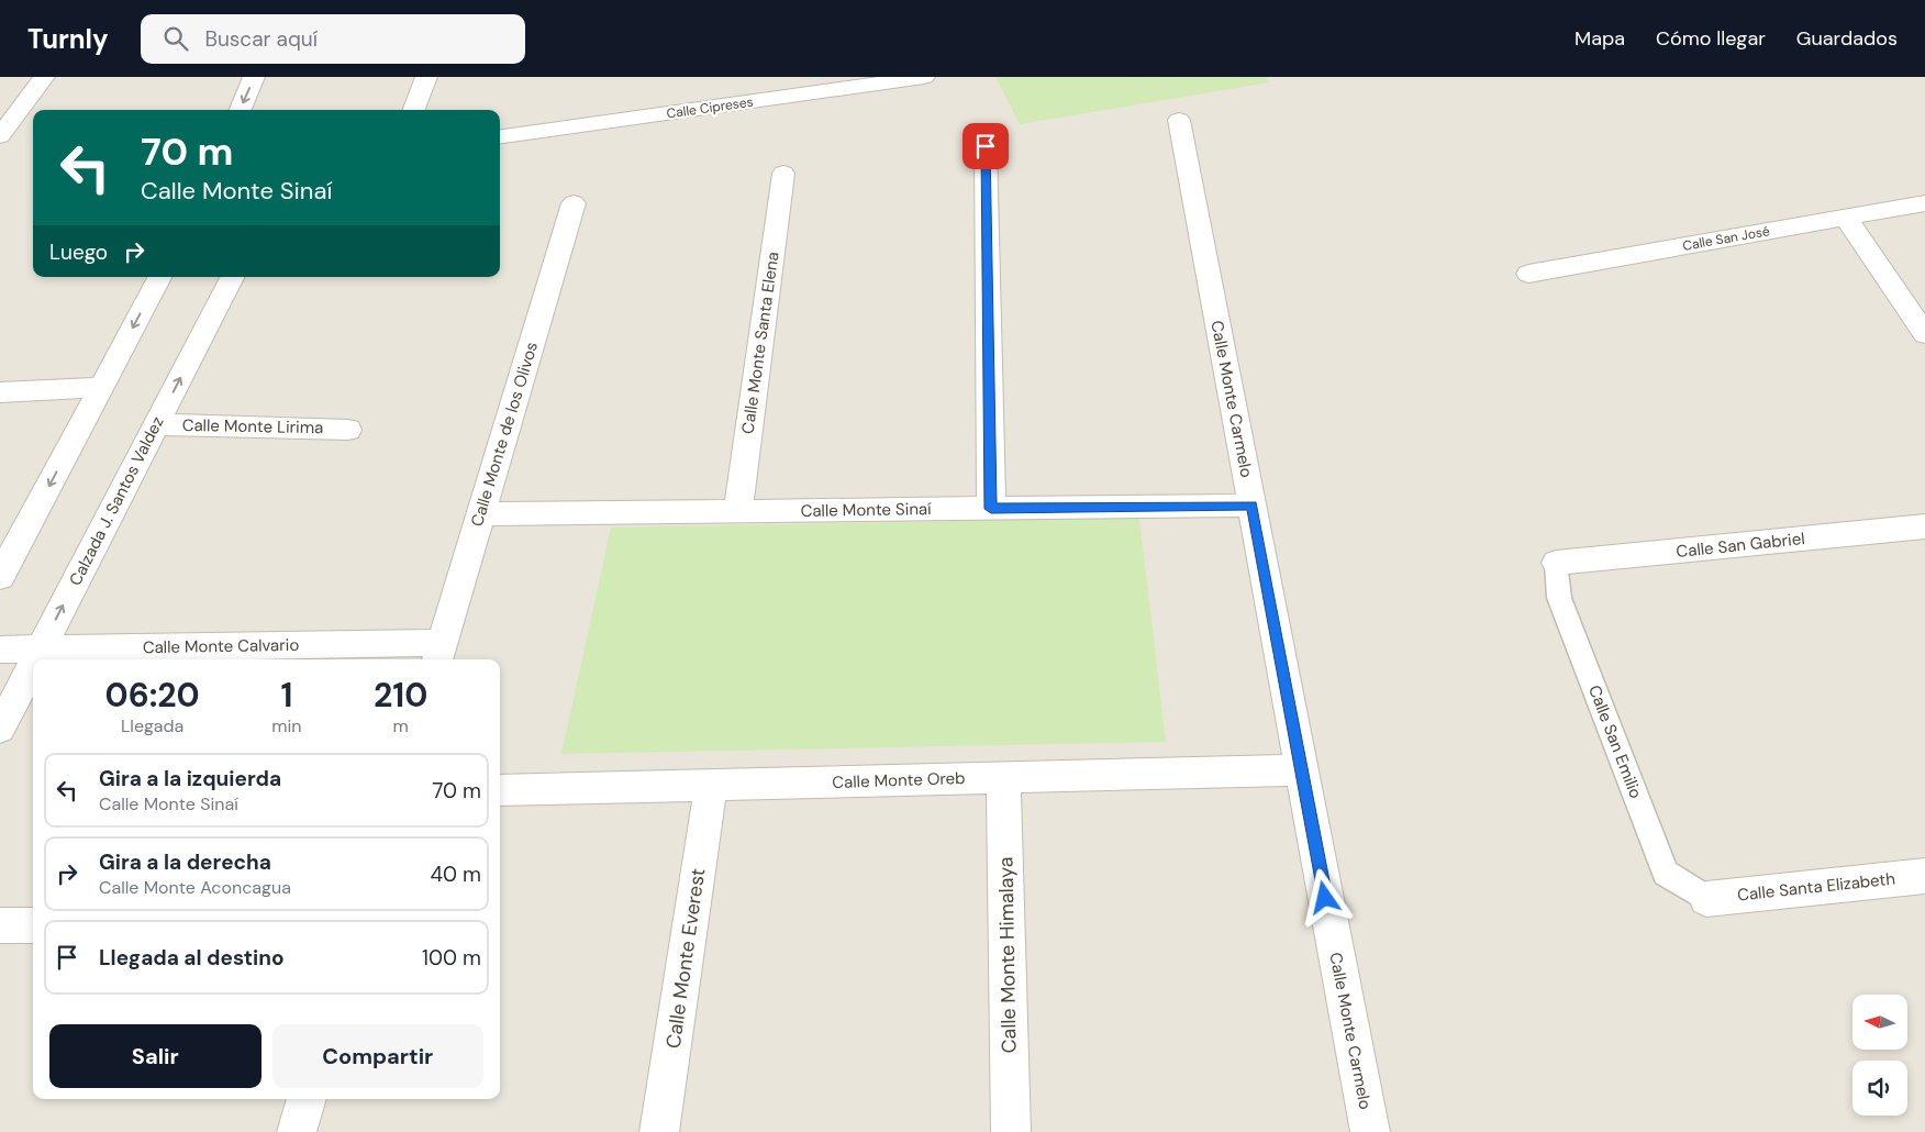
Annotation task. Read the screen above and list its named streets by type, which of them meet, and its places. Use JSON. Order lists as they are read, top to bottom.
{
  "streets": {
    "street": [
      "Calle Cipreses",
      "Calle San José",
      "Calle Monte Santa Elena",
      "Calle Monte Carmelo",
      "Calle Monte Lirima",
      "Calle Monte de los Olivos",
      "Calzada J. Santos Valdez",
      "Calle Monte Sinaí",
      "Calle San Gabriel",
      "Calle Monte Calvario",
      "Calle Monte Oreb",
      "Calle Santa Elizabeth",
      "Calle Monte Himalaya",
      "Calle Monte Everest"
    ],
    "lane": ["Calle San Emilio"]
  },
  "crossings": [
    ["Calle Monte Santa Elena", "Calle Monte Sinaí"],
    ["Calle Monte Carmelo", "Calle Monte Sinaí"],
    ["Calle Monte Carmelo", "Calle Monte Oreb"],
    ["Calle Monte Lirima", "Calzada J. Santos Valdez"],
    ["Calle Monte de los Olivos", "Calle Monte Sinaí"],
    ["Calle Monte de los Olivos", "Calle Monte Calvario"],
    ["Calzada J. Santos Valdez", "Calle Monte Calvario"],
    ["Calle San Gabriel", "Calle San Emilio"],
    ["Calle San Emilio", "Calle Santa Elizabeth"],
    ["Calle Monte Oreb", "Calle Monte Himalaya"],
    ["Calle Monte Oreb", "Calle Monte Everest"]
  ],
  "north": "left",
  "page": {
    "header": "Turnly",
    "search": "Buscar aquí",
    "nav": ["Mapa", "Cómo llegar", "Guardados"],
    "turn": ["70 m", "Calle Monte Sinaí"],
    "then": "Luego",
    "eta": [
      "06:20",
      "Llegada",
      "1",
      "min",
      "210",
      "m"
    ],
    "list": [
      {
        "name": "Gira a la izquierda",
        "note": "Calle Monte Sinaí",
        "value": "70 m"
      },
      {
        "name": "Gira a la derecha",
        "note": "Calle Monte Aconcagua",
        "value": "40 m"
      },
      {
        "name": "Llegada al destino",
        "value": "100 m"
      }
    ],
    "buttons": ["Salir", "Compartir"]
  }
}
